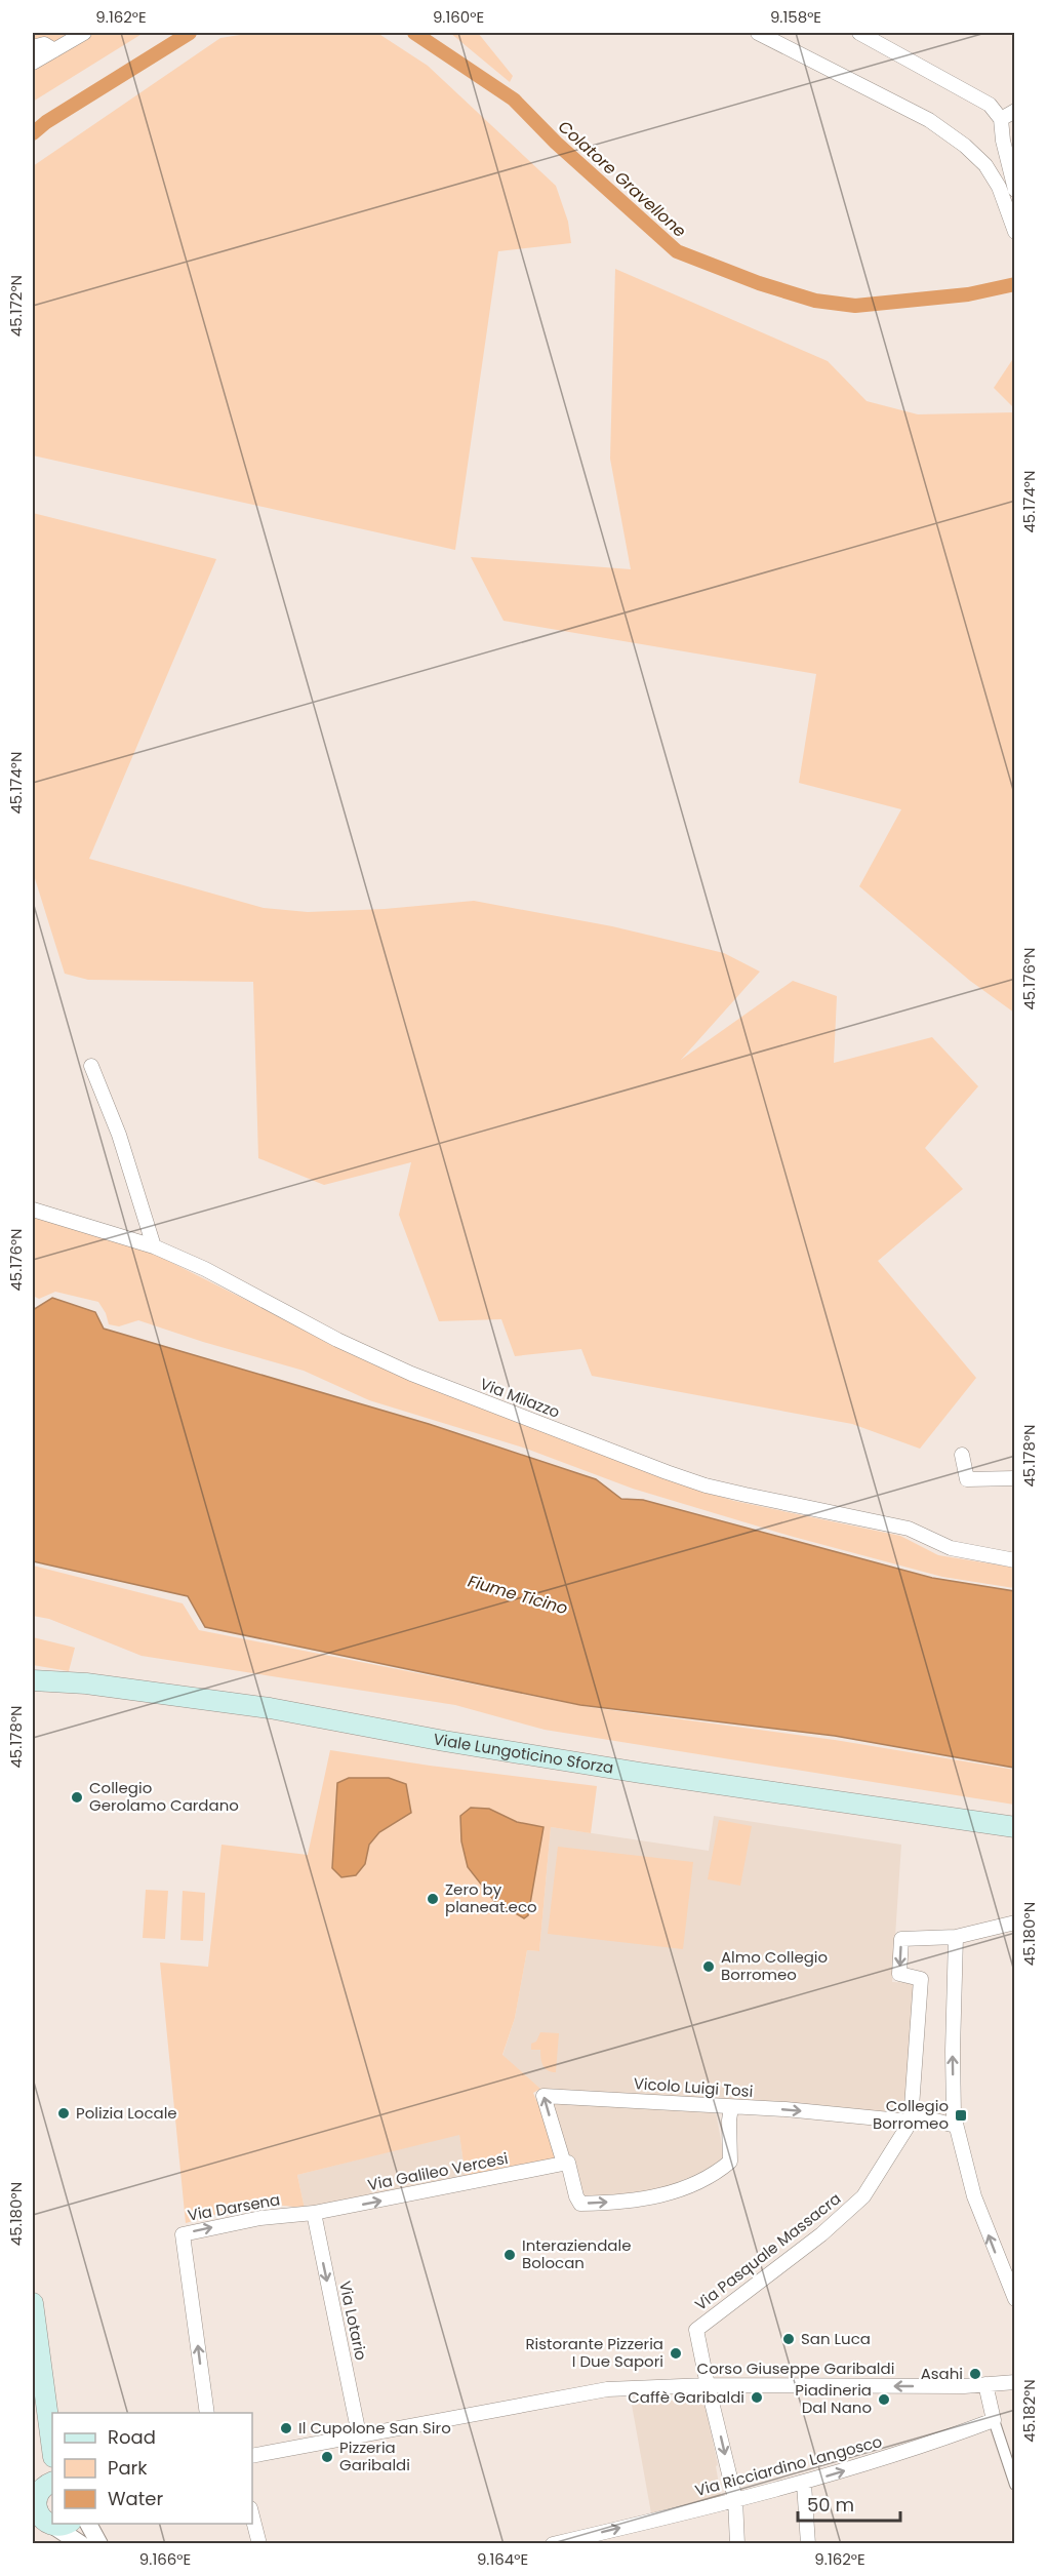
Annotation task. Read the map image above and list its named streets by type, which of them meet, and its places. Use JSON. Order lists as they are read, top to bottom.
{
  "streets": {
    "main road": ["Viale Lungoticino Sforza"],
    "street": [
      "Via Milazzo",
      "Vicolo Luigi Tosi",
      "Via Galileo Vercesi",
      "Via Darsena",
      "Via Pasquale Massacra",
      "Via Lotario",
      "Corso Giuseppe Garibaldi",
      "Via Ricciardino Langosco"
    ]
  },
  "crossings": [
    ["Vicolo Luigi Tosi", "Via Galileo Vercesi"],
    ["Vicolo Luigi Tosi", "Via Pasquale Massacra"],
    ["Via Galileo Vercesi", "Via Darsena"],
    ["Via Galileo Vercesi", "Via Lotario"],
    ["Via Darsena", "Via Lotario"],
    ["Via Pasquale Massacra", "Corso Giuseppe Garibaldi"],
    ["Via Lotario", "Corso Giuseppe Garibaldi"]
  ],
  "one_way": [
    "Via Galileo Vercesi",
    "Via Lotario",
    "Corso Giuseppe Garibaldi",
    "Via Ricciardino Langosco"
  ],
  "water": ["Colatore Gravellone", "Fiume Ticino"],
  "places": {
    "other": [
      "Collegio Gerolamo Cardano",
      "Zero by planeat.eco",
      "Almo Collegio Borromeo",
      "Polizia Locale",
      "Interaziendale Bolocan",
      "San Luca",
      "Ristorante Pizzeria I Due Sapori",
      "Asahi",
      "Caffè Garibaldi",
      "Piadineria Dal Nano",
      "Il Cupolone San Siro",
      "Pizzeria Garibaldi"
    ],
    "transit": ["Collegio Borromeo"]
  },
  "legend": ["Road", "Park", "Water"],
  "scale_bar": "50 m",
  "coordinates": [
    "9.162°E",
    "9.160°E",
    "9.158°E",
    "45.172°N",
    "45.174°N",
    "45.176°N",
    "45.178°N",
    "45.180°N",
    "45.182°N",
    "9.166°E",
    "9.164°E"
  ]
}
